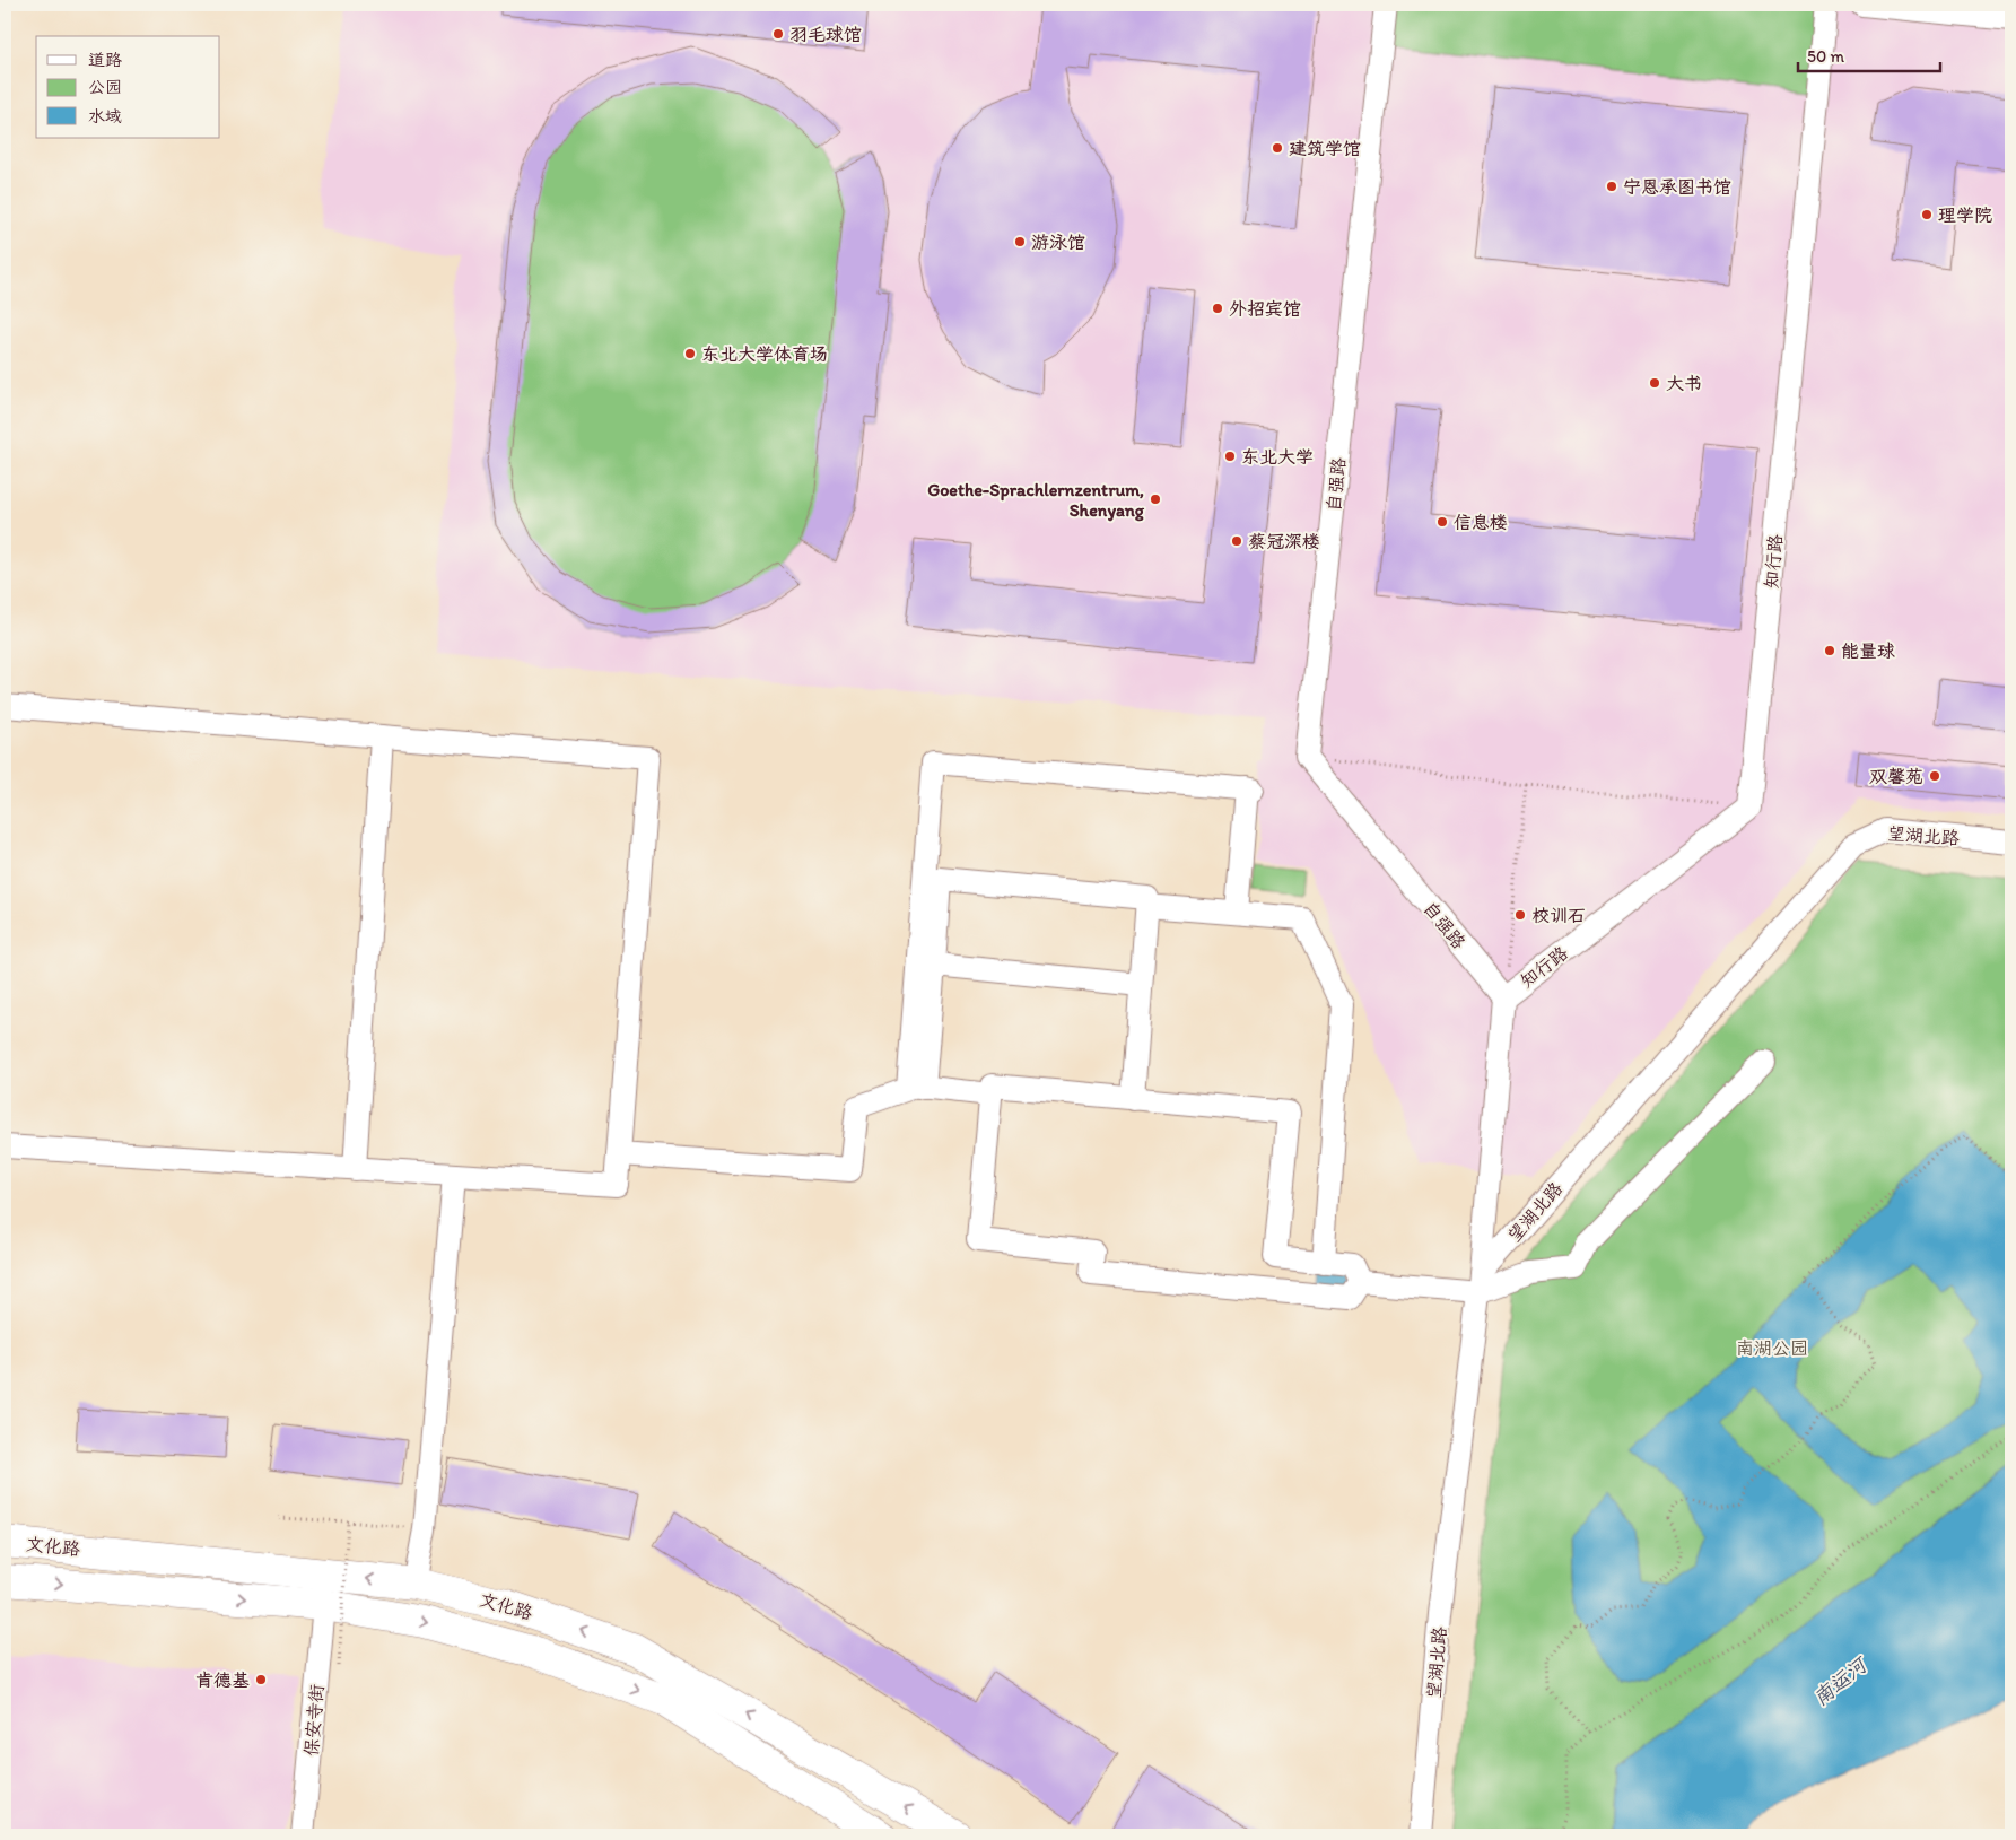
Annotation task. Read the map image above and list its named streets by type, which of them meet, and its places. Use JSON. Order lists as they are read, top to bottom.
{
  "streets": {
    "main road": ["文化路"],
    "street": [
      "自强路",
      "知行路",
      "望湖北路",
      "保安寺街"
    ]
  },
  "crossings": [
    ["自强路", "知行路"],
    ["文化路", "保安寺街"]
  ],
  "water": ["南运河"],
  "parks": ["南湖公园"],
  "places": [
    "羽毛球馆",
    "建筑学馆",
    "宁恩承图书馆",
    "理学院",
    "游泳馆",
    "外招宾馆",
    "东北大学体育场",
    "大书",
    "东北大学",
    "Goethe-Sprachlernzentrum, Shenyang",
    "信息楼",
    "蔡冠深楼",
    "能量球",
    "双馨苑",
    "校训石",
    "肯德基"
  ],
  "legend": ["道路", "公园", "水域"],
  "scale_bar": "50 m"
}
